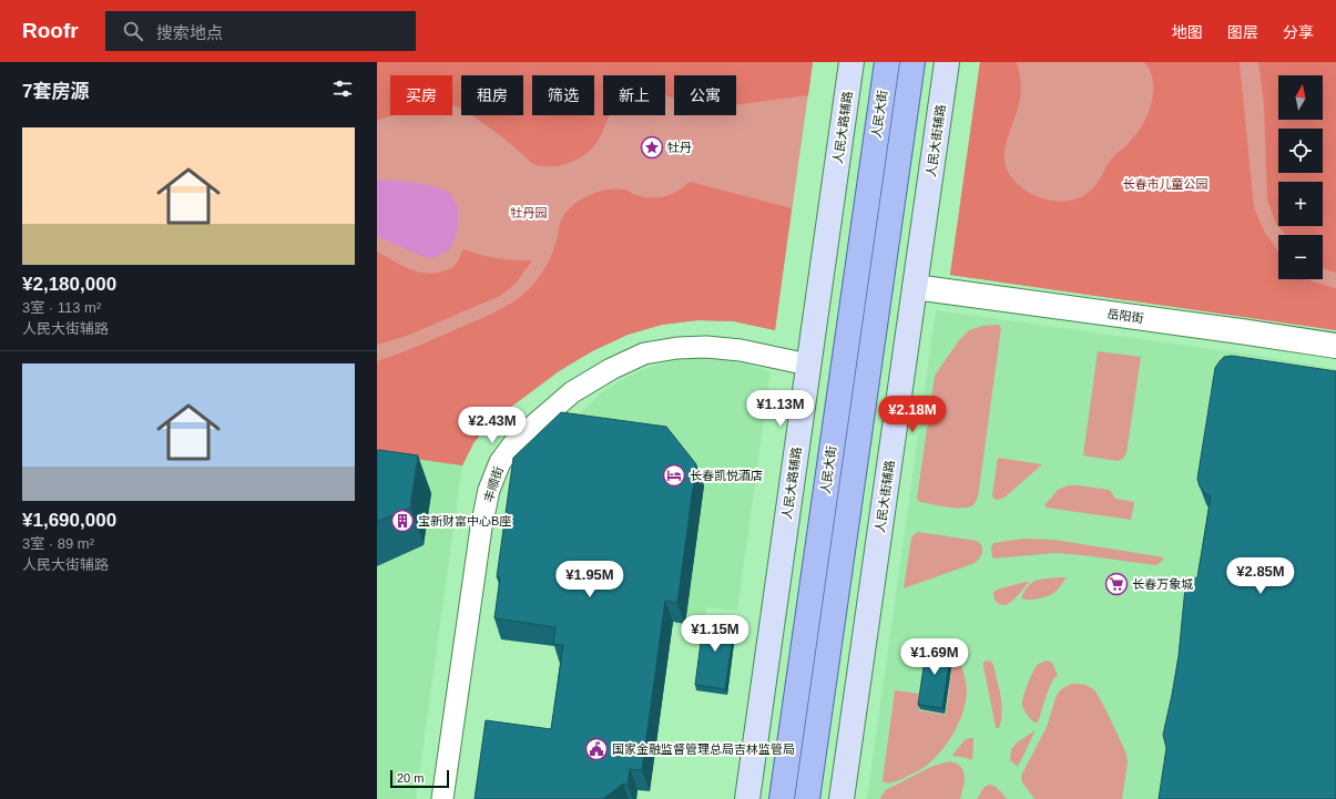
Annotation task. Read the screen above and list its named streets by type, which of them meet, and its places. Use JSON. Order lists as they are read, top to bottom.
{
  "streets": {
    "main road": ["人民大街", "人民大路辅路", "人民大街辅路"],
    "street": ["岳阳街", "丰顺街"]
  },
  "crossings": [
    ["人民大路辅路", "丰顺街"],
    ["人民大街辅路", "岳阳街"]
  ],
  "parks": ["长春市儿童公园", "牡丹园"],
  "places": {
    "place": ["牡丹"],
    "hotel": ["长春凯悦酒店"],
    "building": ["宝新财富中心B座"],
    "supermarket": ["长春万象城"],
    "public building": ["国家金融监督管理总局吉林监管局"]
  },
  "scale_bar": "20 m",
  "north": "top",
  "page": {
    "header": "Roofr",
    "search": "搜索地点",
    "nav": ["地图", "图层", "分享"],
    "heading": "7套房源",
    "map_buttons": ["+", "−"],
    "chip": [
      "买房",
      "租房",
      "筛选",
      "新上",
      "公寓"
    ],
    "list": [
      {
        "name": "¥2,180,000",
        "note": "3室 · 113 m² · 人民大街辅路"
      },
      {
        "name": "¥1,690,000",
        "note": "3室 · 89 m² · 人民大街辅路"
      }
    ],
    "price": [
      "¥1.13M",
      "¥2.18M",
      "¥2.43M",
      "¥2.85M",
      "¥1.95M",
      "¥1.15M",
      "¥1.69M"
    ],
    "scale": "20 m"
  }
}
